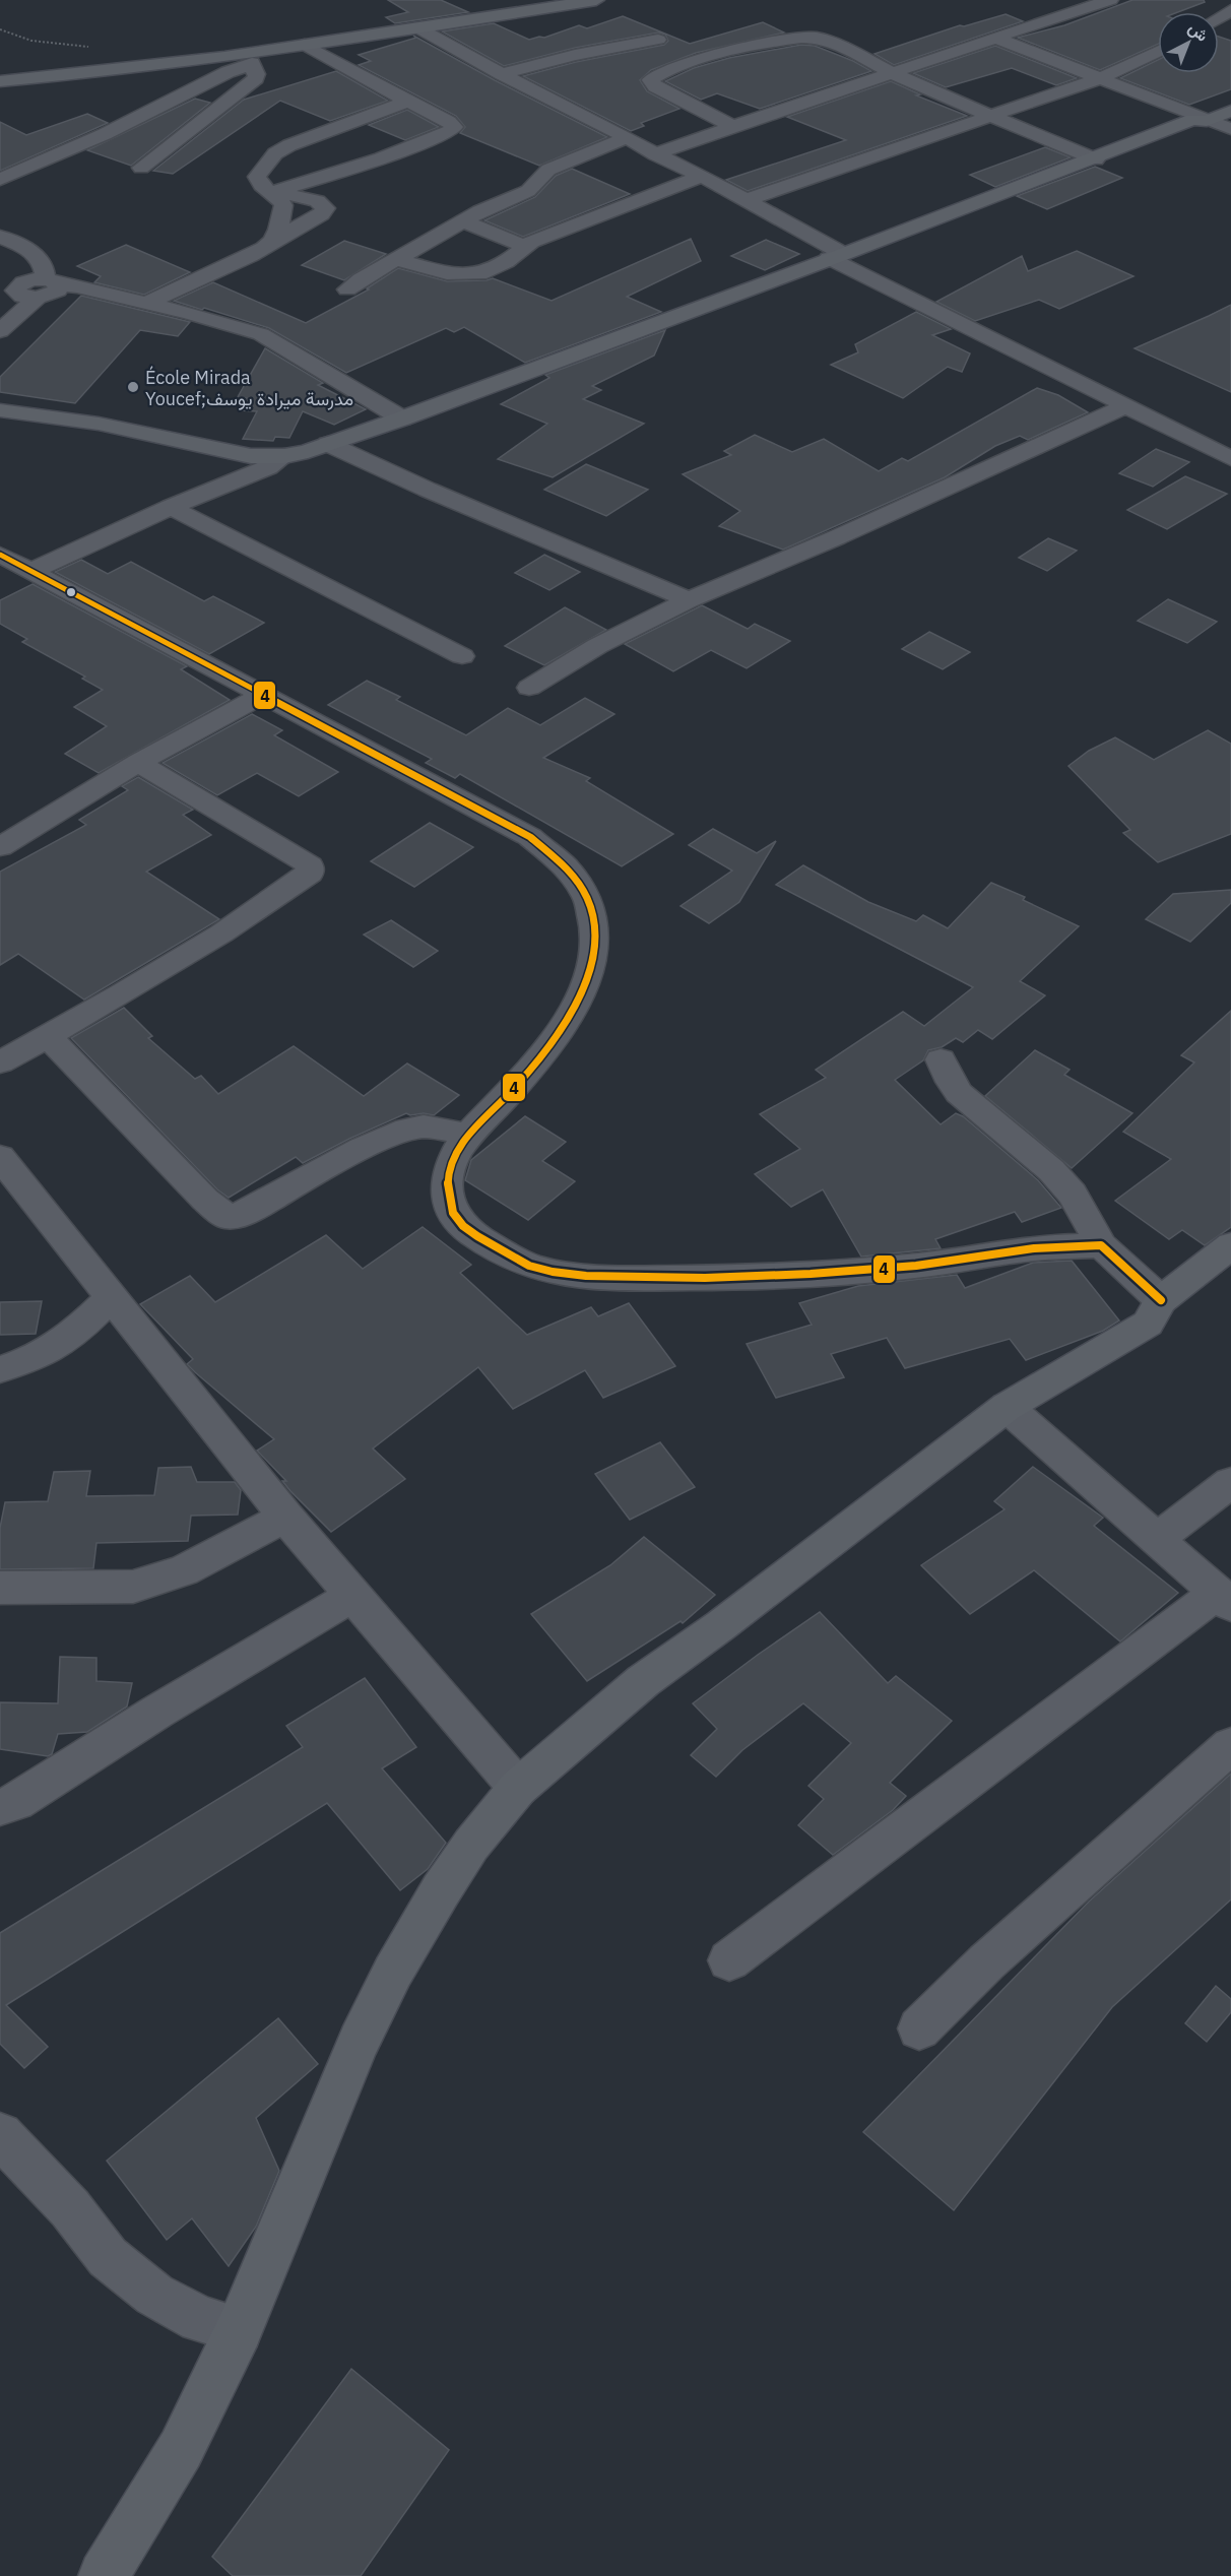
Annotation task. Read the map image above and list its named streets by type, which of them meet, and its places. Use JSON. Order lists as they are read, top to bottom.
{
  "places": ["École Mirada Youcef;مدرسة ميرادة يوسف"],
  "lines": ["transit line 4"],
  "north": "top right"
}
